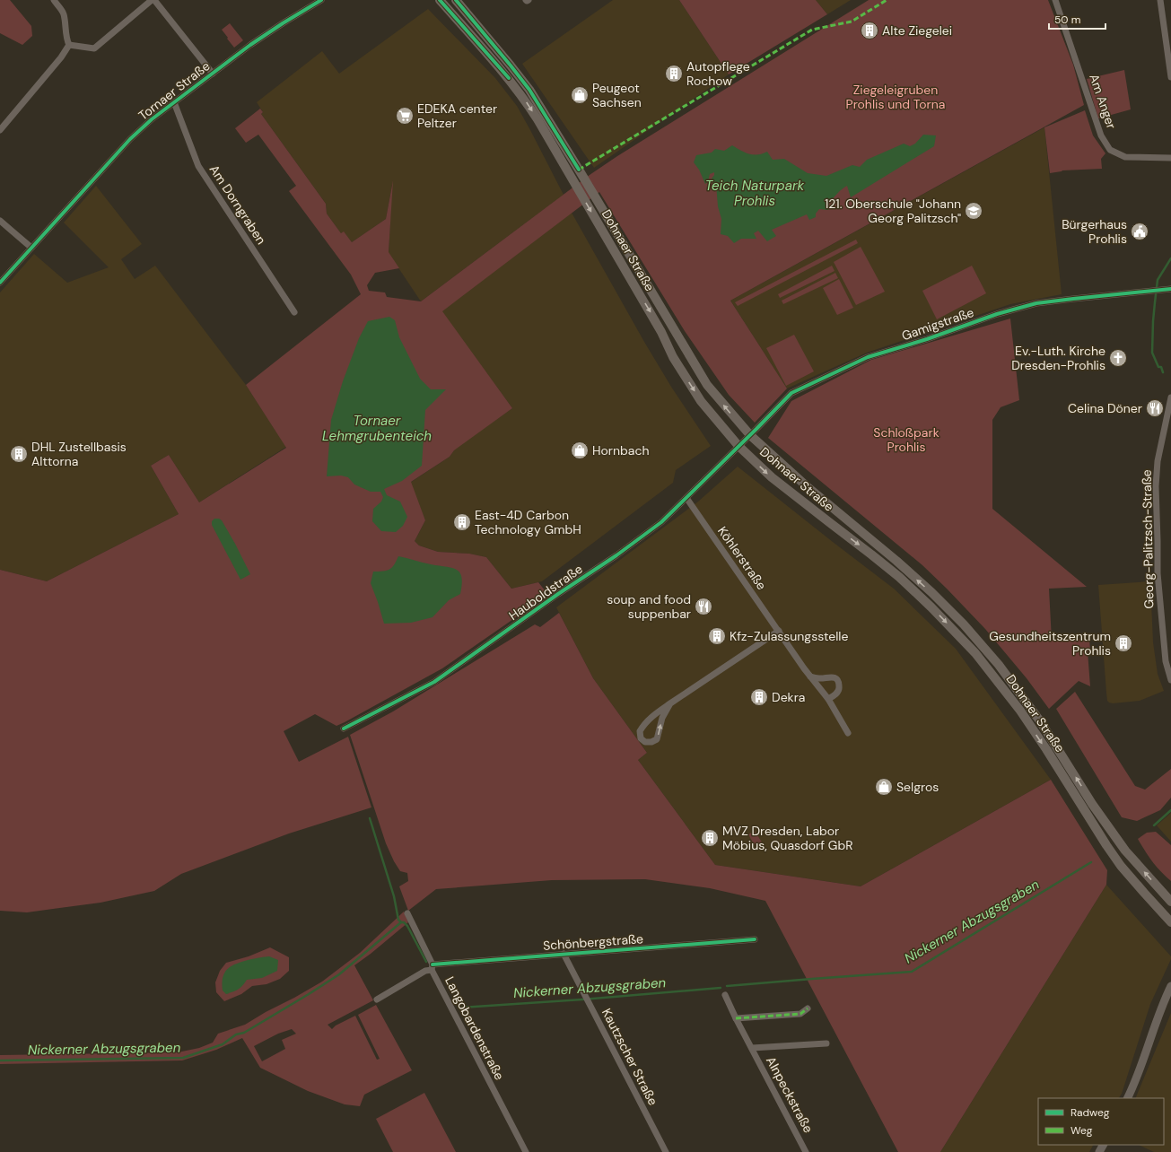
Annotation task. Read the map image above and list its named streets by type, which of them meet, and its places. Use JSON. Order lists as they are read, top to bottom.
{
  "streets": {
    "main road": ["Dohnaer Straße"],
    "street": [
      "Tornaer Straße",
      "Am Anger",
      "Am Dorngraben",
      "Gamigstraße",
      "Georg-Palitzsch-Straße",
      "Köhlerstraße",
      "Hauboldstraße",
      "Schönbergstraße",
      "Langobardenstraße",
      "Kautzscher Straße",
      "Alnpeckstraße"
    ]
  },
  "crossings": [
    ["Tornaer Straße", "Am Dorngraben"],
    ["Dohnaer Straße", "Gamigstraße"],
    ["Dohnaer Straße", "Hauboldstraße"],
    ["Gamigstraße", "Hauboldstraße"],
    ["Köhlerstraße", "Hauboldstraße"],
    ["Schönbergstraße", "Langobardenstraße"],
    ["Schönbergstraße", "Kautzscher Straße"]
  ],
  "water": ["Teich Naturpark Prohlis", "Tornaer Lehmgrubenteich", "Nickerner Abzugsgraben"],
  "parks": ["Ziegeleigruben Prohlis und Torna", "Schloßpark Prohlis"],
  "places": {
    "building": [
      "Alte Ziegelei",
      "Autopflege Rochow",
      "DHL Zustellbasis Alttorna",
      "East-4D Carbon Technology GmbH",
      "Kfz-Zulassungsstelle",
      "Gesundheitszentrum Prohlis",
      "Dekra",
      "MVZ Dresden, Labor Möbius, Quasdorf GbR"
    ],
    "shop": ["Peugeot Sachsen", "Hornbach", "Selgros"],
    "supermarket": ["EDEKA center Peltzer"],
    "school or university": ["121. Oberschule \"Johann Georg Palitzsch\""],
    "public building": ["Bürgerhaus Prohlis"],
    "church": ["Ev.-Luth. Kirche Dresden-Prohlis"],
    "restaurant": ["Celina Döner", "soup and food suppenbar"]
  },
  "legend": ["Radweg", "Weg"],
  "scale_bar": "50 m"
}
